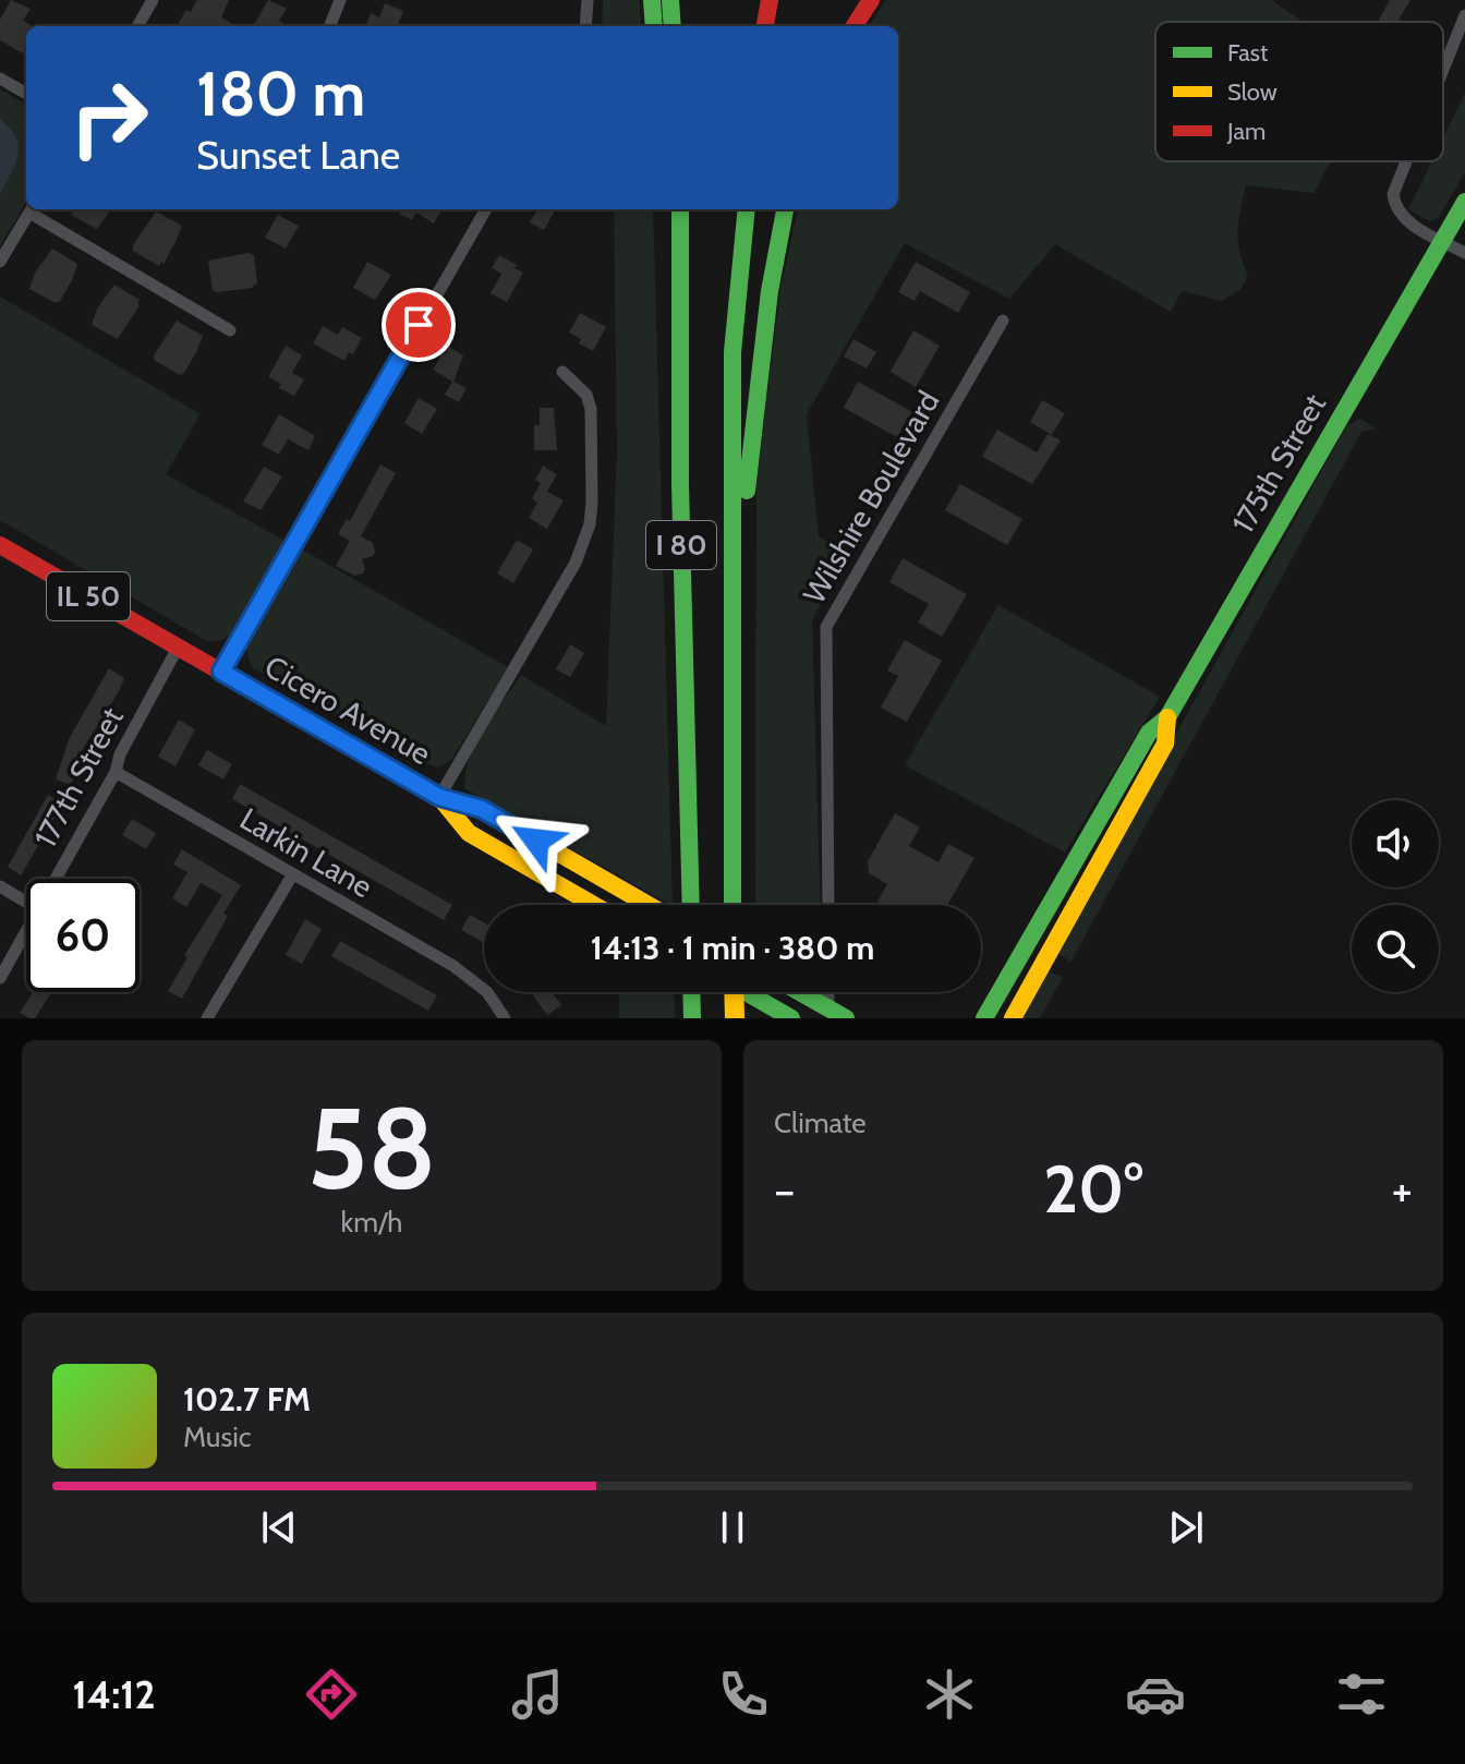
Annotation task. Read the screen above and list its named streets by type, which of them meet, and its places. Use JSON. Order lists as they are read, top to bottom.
{
  "streets": {
    "main road": [
      "175th Street",
      "I 80",
      "IL 50",
      "Cicero Avenue"
    ],
    "street": ["Wilshire Boulevard", "177th Street", "Larkin Lane"]
  },
  "crossings": [
    ["Cicero Avenue", "177th Street"],
    ["177th Street", "Larkin Lane"]
  ],
  "legend": ["Fast", "Slow", "Jam"],
  "page": {
    "turn": ["180 m", "Sunset Lane"],
    "limit": "60",
    "trip": "14:13 · 1 min · 380 m",
    "tile": [
      ["58", "km/h"],
      "Climate"
    ],
    "heat": ["−", "20°", "+"],
    "song": ["102.7 FM", "Music"],
    "tabs": "14:12"
  }
}
